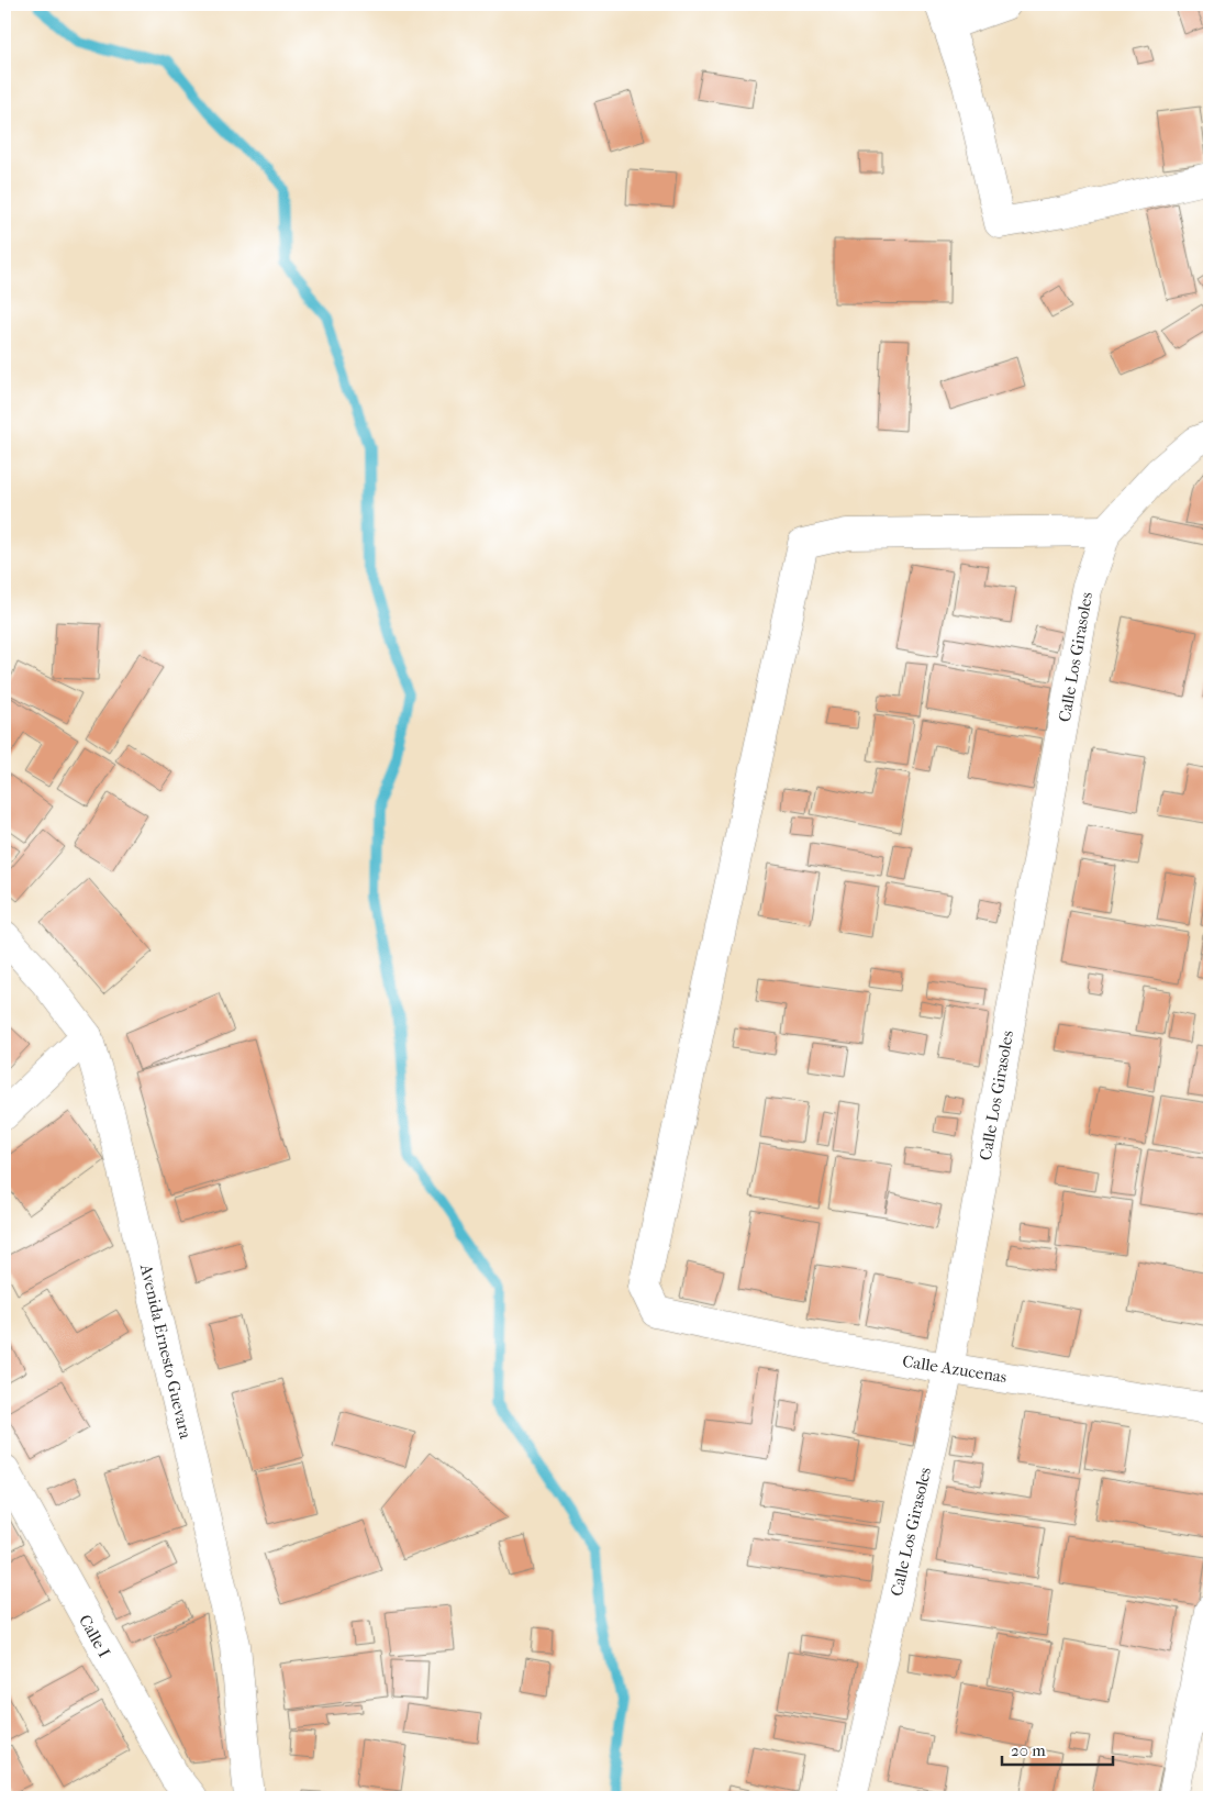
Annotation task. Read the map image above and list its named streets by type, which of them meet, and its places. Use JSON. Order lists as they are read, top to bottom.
{
  "streets": {
    "street": [
      "Calle Los Girasoles",
      "Avenida Ernesto Guevara",
      "Calle Azucenas",
      "Calle I"
    ]
  },
  "crossings": [
    ["Calle Los Girasoles", "Calle Azucenas"]
  ],
  "scale_bar": "20 m"
}
